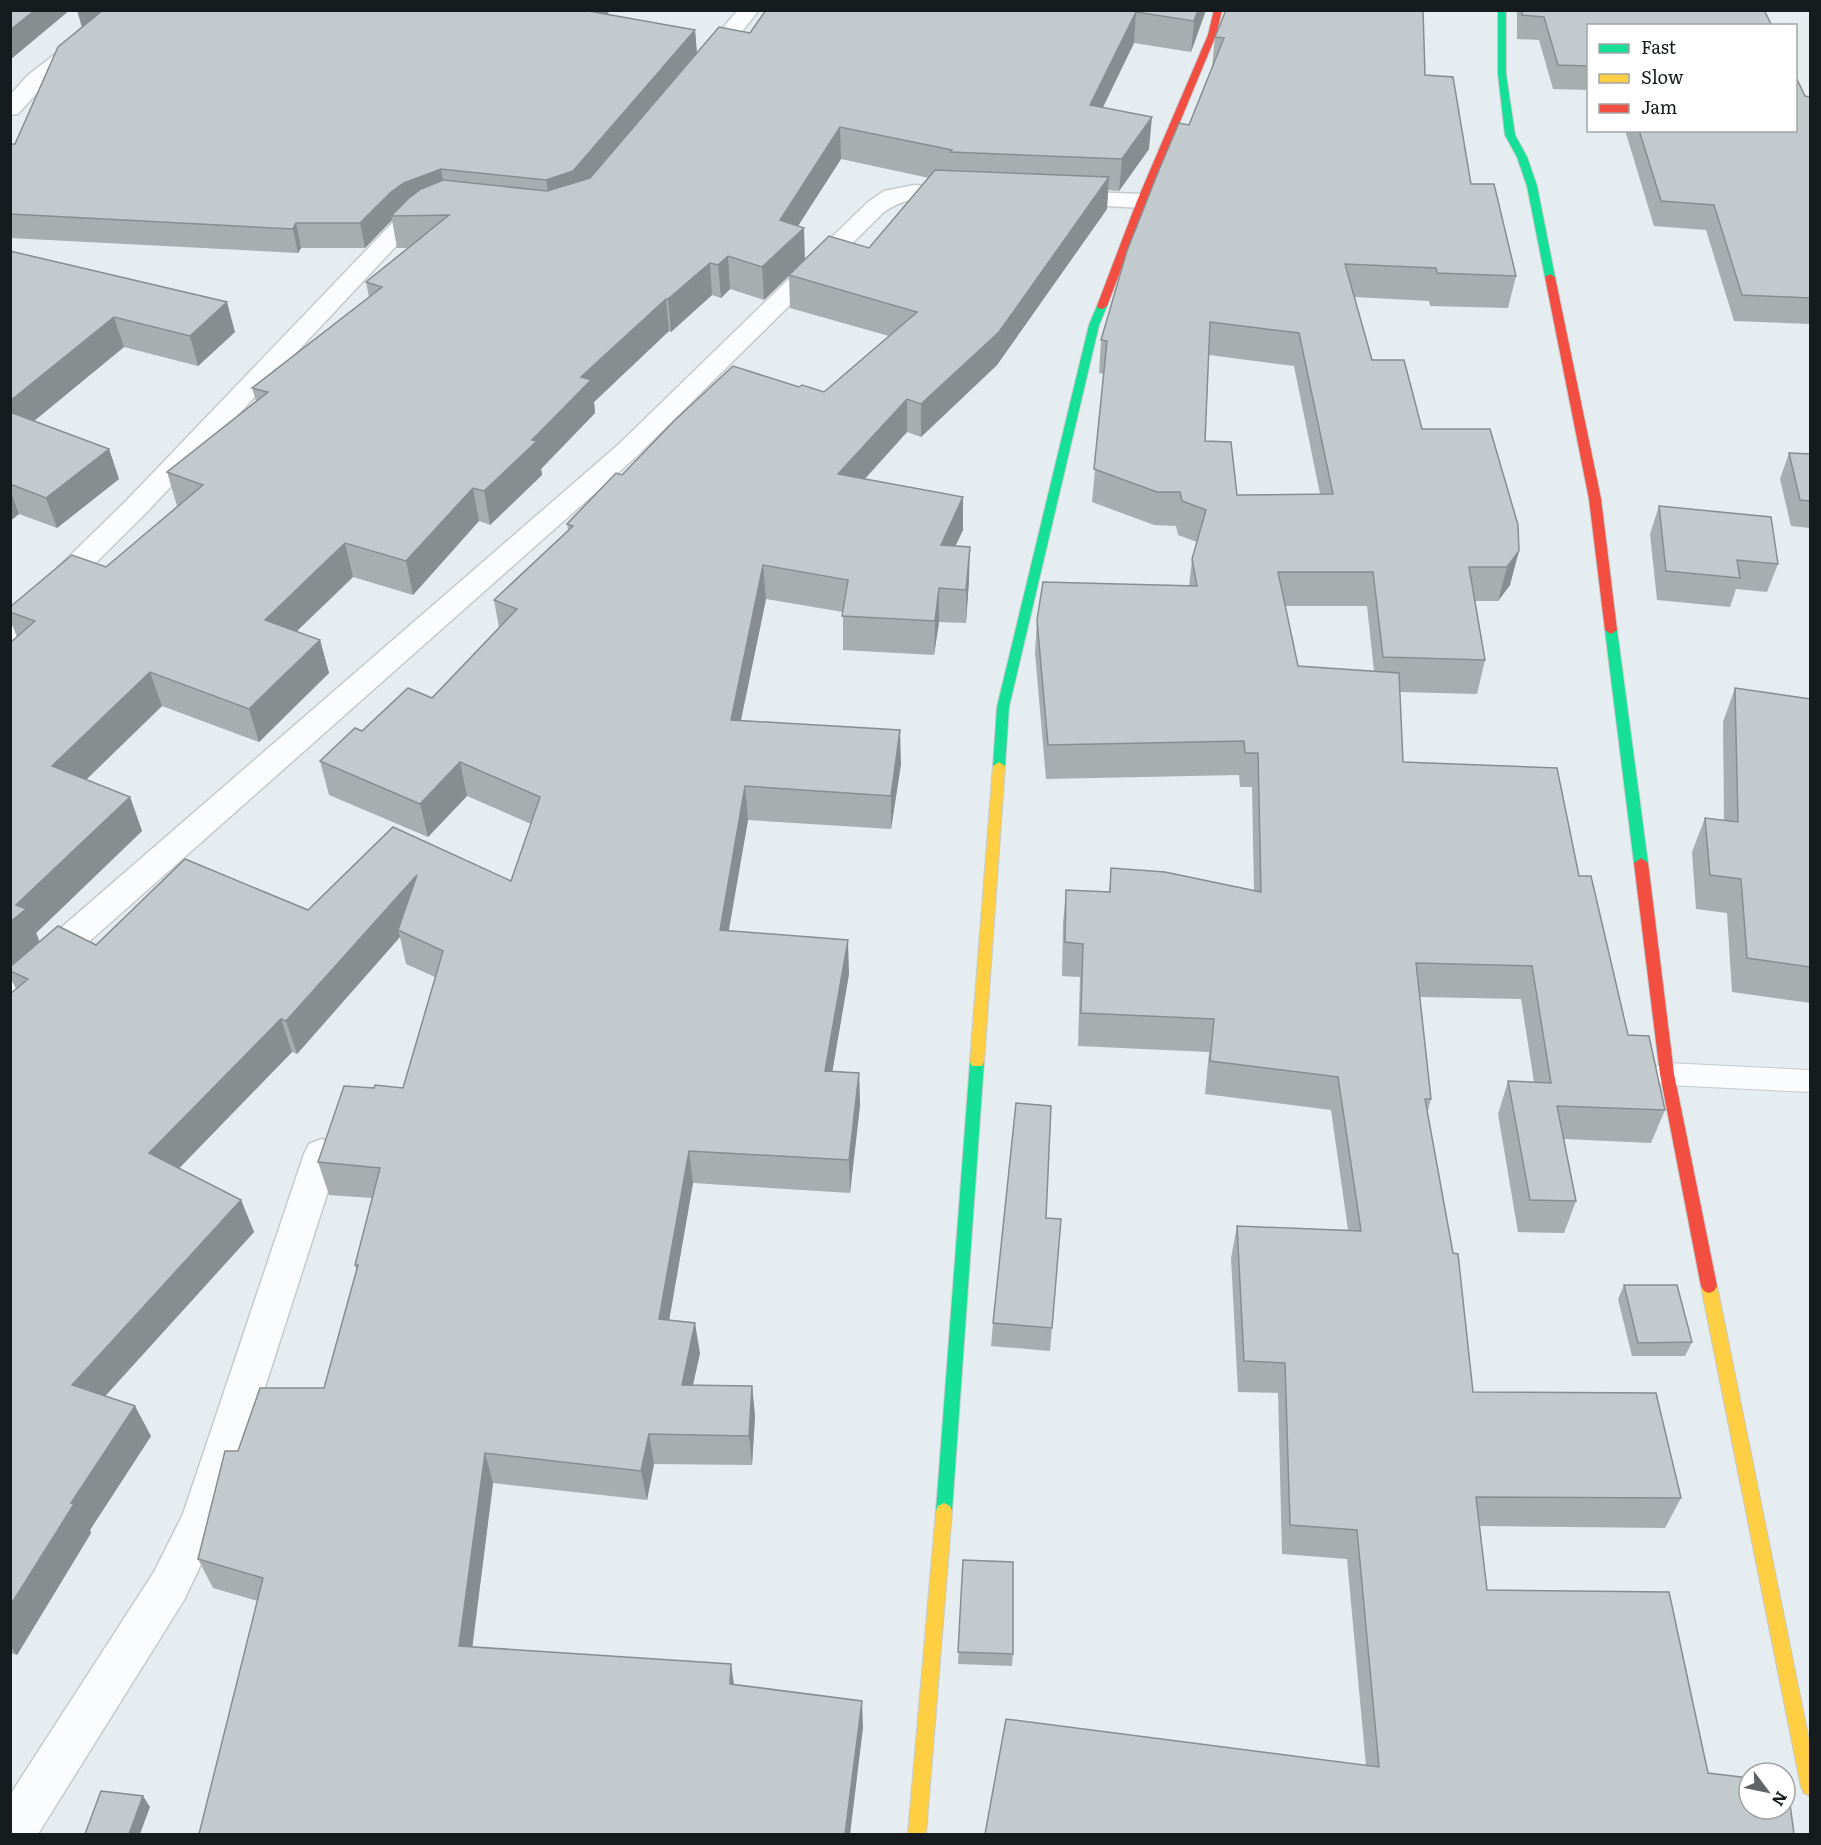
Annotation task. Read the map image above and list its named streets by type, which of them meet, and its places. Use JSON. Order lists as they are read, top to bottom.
{
  "legend": ["Fast", "Slow", "Jam"],
  "north": "bottom right"
}
